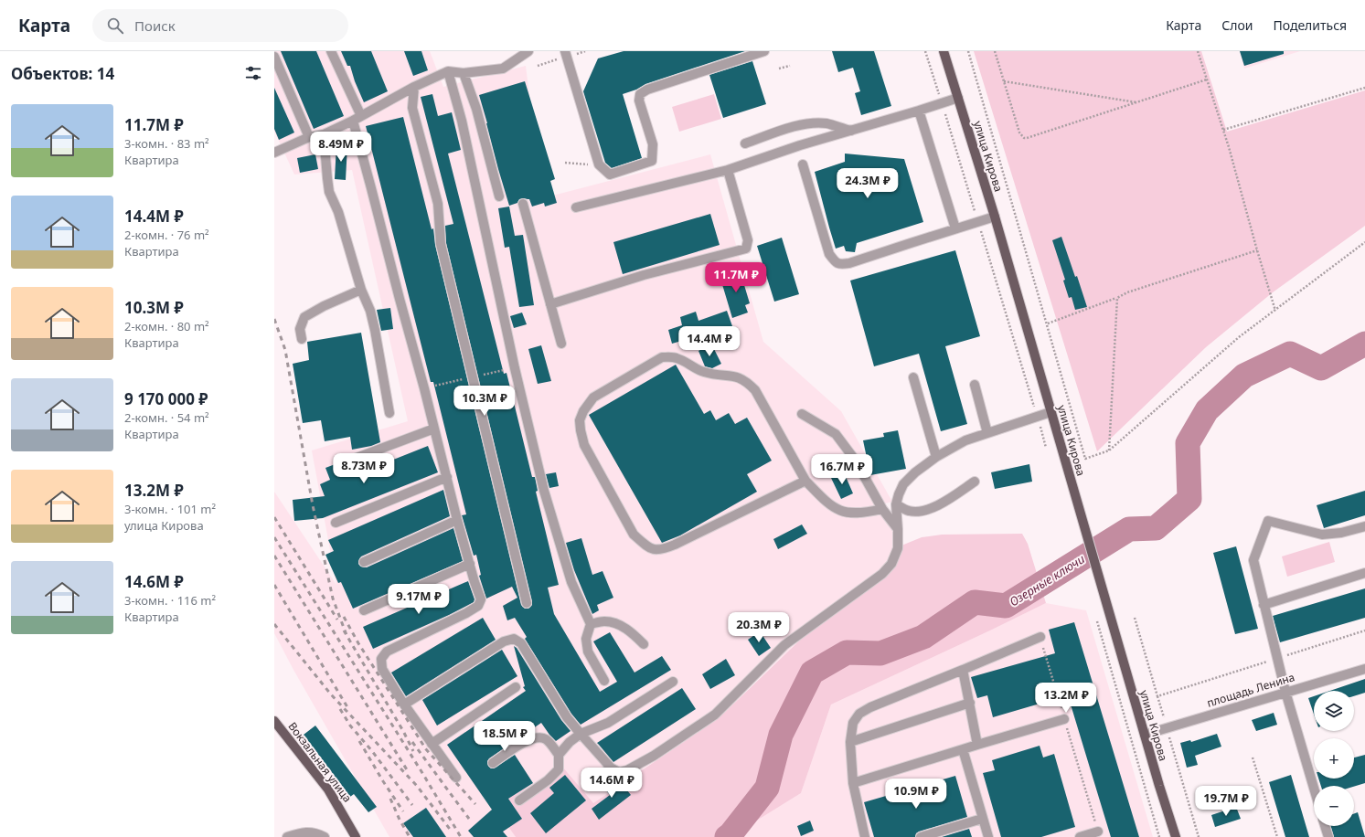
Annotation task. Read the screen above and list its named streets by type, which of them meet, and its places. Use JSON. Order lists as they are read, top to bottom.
{
  "streets": {
    "main road": ["улица Кирова", "Вокзальная улица"],
    "street": ["площадь Ленина"]
  },
  "crossings": [
    ["улица Кирова", "площадь Ленина"]
  ],
  "water": ["Озерные ключи"],
  "page": {
    "header": "Карта",
    "search": "Поиск",
    "nav": ["Карта", "Слои", "Поделиться"],
    "heading": "Объектов: 14",
    "list": [
      {
        "name": "11.7M ₽",
        "note": "3-комн. · 83 m² · Квартира"
      },
      {
        "name": "14.4M ₽",
        "note": "2-комн. · 76 m² · Квартира"
      },
      {
        "name": "10.3M ₽",
        "note": "2-комн. · 80 m² · Квартира"
      },
      {
        "name": "9 170 000 ₽",
        "note": "2-комн. · 54 m² · Квартира"
      },
      {
        "name": "13.2M ₽",
        "note": "3-комн. · 101 m² · улица Кирова"
      },
      {
        "name": "14.6M ₽",
        "note": "3-комн. · 116 m² · Квартира"
      }
    ],
    "price": [
      "8.49M ₽",
      "24.3M ₽",
      "11.7M ₽",
      "14.4M ₽",
      "10.3M ₽",
      "8.73M ₽",
      "16.7M ₽",
      "9.17M ₽",
      "20.3M ₽",
      "13.2M ₽",
      "18.5M ₽",
      "14.6M ₽",
      "10.9M ₽",
      "19.7M ₽"
    ],
    "map_buttons": ["+", "−"]
  }
}
